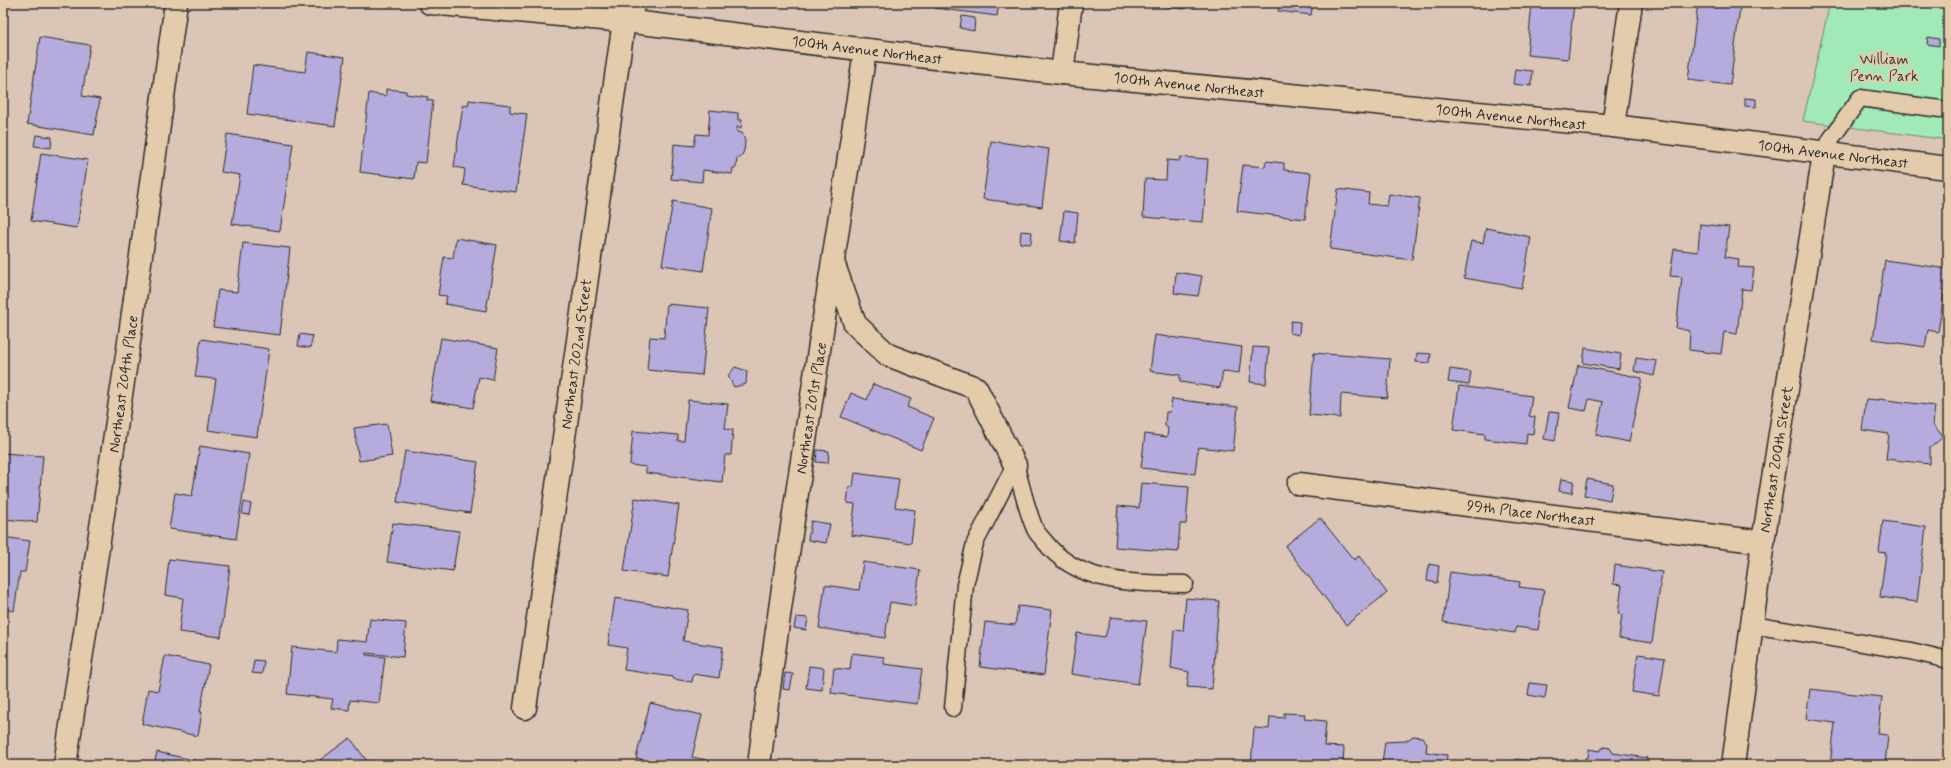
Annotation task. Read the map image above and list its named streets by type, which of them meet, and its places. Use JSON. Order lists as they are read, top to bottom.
{
  "streets": {
    "street": [
      "100th Avenue Northeast",
      "Northeast 202nd Street",
      "Northeast 204th Place",
      "Northeast 201st Place",
      "Northeast 200th Street",
      "99th Place Northeast"
    ]
  },
  "crossings": [
    ["100th Avenue Northeast", "Northeast 202nd Street"],
    ["100th Avenue Northeast", "Northeast 201st Place"],
    ["100th Avenue Northeast", "Northeast 200th Street"],
    ["Northeast 200th Street", "99th Place Northeast"]
  ],
  "parks": ["William Penn Park"]
}
